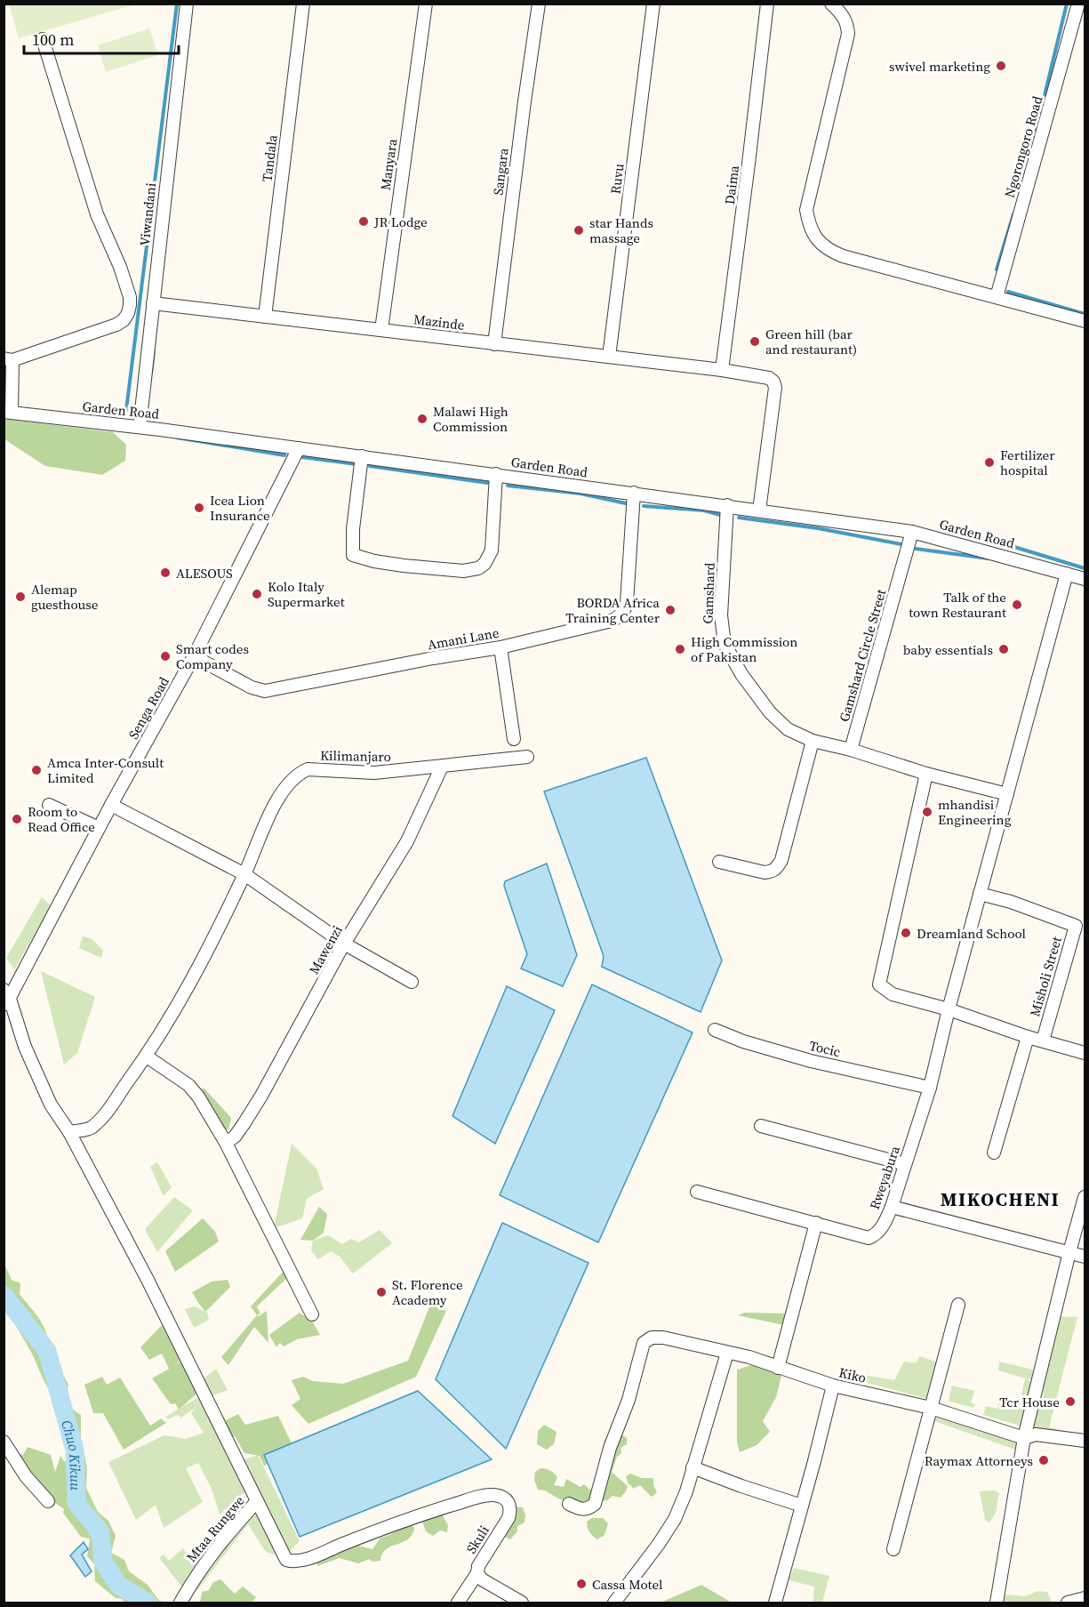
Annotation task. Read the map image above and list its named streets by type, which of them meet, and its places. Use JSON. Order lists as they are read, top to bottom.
{
  "streets": {
    "street": [
      "Ngorongoro Road",
      "Tandala",
      "Manyara",
      "Sangara",
      "Ruvu",
      "Daima",
      "Viwandani",
      "Mazinde",
      "Garden Road",
      "Gamshard",
      "Amani Lane",
      "Gamshard Circle Street",
      "Senga Road",
      "Kilimanjaro",
      "Mawenzi",
      "Misholi Street",
      "Tocic",
      "Rweyabura",
      "Kiko",
      "Mtaa Rungwe",
      "Skuli"
    ]
  },
  "crossings": [
    ["Tandala", "Mazinde"],
    ["Manyara", "Mazinde"],
    ["Sangara", "Mazinde"],
    ["Ruvu", "Mazinde"],
    ["Daima", "Mazinde"],
    ["Viwandani", "Mazinde"],
    ["Viwandani", "Garden Road"],
    ["Mazinde", "Garden Road"],
    ["Garden Road", "Gamshard"],
    ["Garden Road", "Amani Lane"],
    ["Garden Road", "Gamshard Circle Street"],
    ["Garden Road", "Senga Road"],
    ["Garden Road", "Rweyabura"],
    ["Amani Lane", "Senga Road"],
    ["Kilimanjaro", "Mawenzi"],
    ["Misholi Street", "Rweyabura"],
    ["Tocic", "Rweyabura"],
    ["Mtaa Rungwe", "Skuli"]
  ],
  "districts": ["MIKOCHENI"],
  "water": ["Chuo Kikuu"],
  "places": [
    "swivel marketing",
    "JR Lodge",
    "star Hands massage",
    "Green hill (bar and restaurant)",
    "Malawi High Commission",
    "Fertilizer hospital",
    "Icea Lion Insurance",
    "ALESOUS",
    "Kolo Italy Supermarket",
    "Alemap guesthouse",
    "Talk of the town Restaurant",
    "BORDA Africa Training Center",
    "High Commission of Pakistan",
    "baby essentials",
    "Smart codes Company",
    "Amca Inter-Consult Limited",
    "mhandisi Engineering",
    "Room to Read Office",
    "Dreamland School",
    "St. Florence Academy",
    "Tcr House",
    "Raymax Attorneys",
    "Cassa Motel"
  ],
  "scale_bar": "100 m"
}
